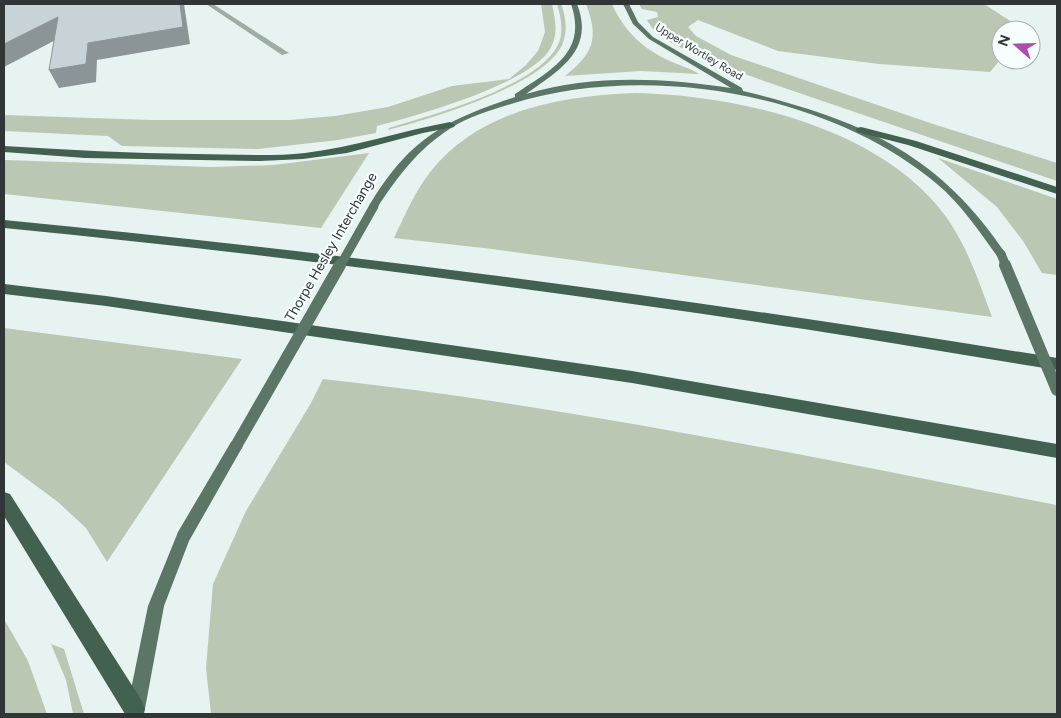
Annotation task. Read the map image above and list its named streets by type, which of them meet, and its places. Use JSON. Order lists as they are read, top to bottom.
{
  "streets": {
    "main road": ["Upper Wortley Road", "Thorpe Hesley Interchange"]
  },
  "crossings": [
    ["Upper Wortley Road", "Thorpe Hesley Interchange"]
  ],
  "north": "left"
}
